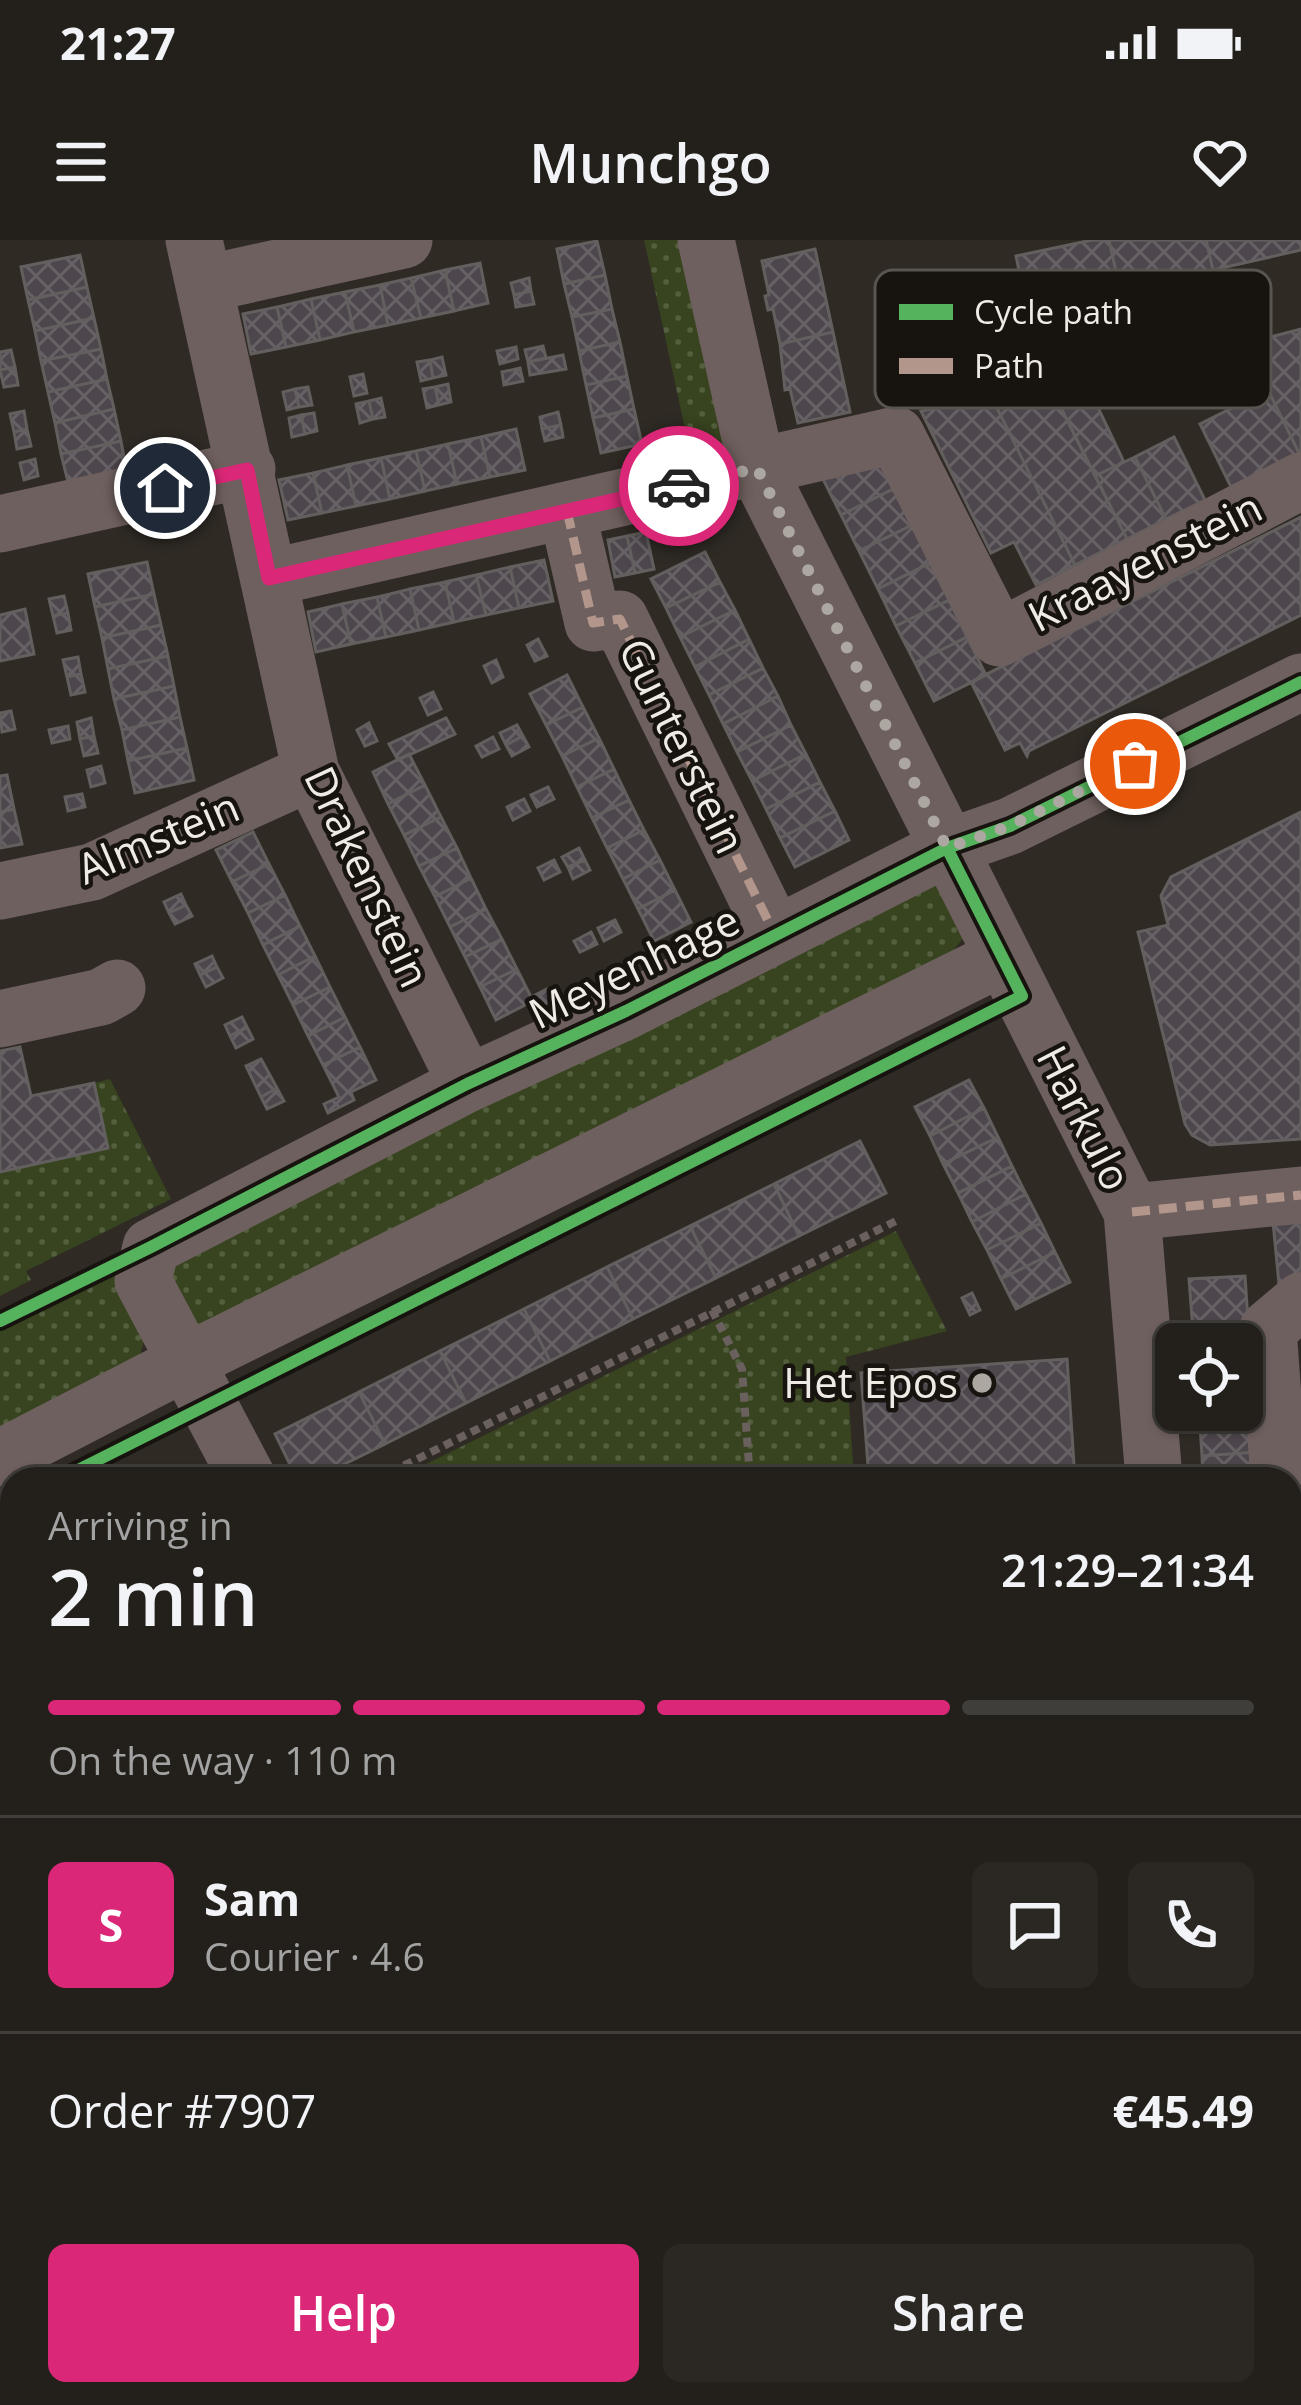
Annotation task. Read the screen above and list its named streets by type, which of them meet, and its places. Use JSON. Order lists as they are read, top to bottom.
{
  "streets": {
    "street": [
      "Kraayenstein",
      "Gunterstein",
      "Almstein",
      "Drakenstein",
      "Meyenhage",
      "Harkulo"
    ]
  },
  "crossings": [
    ["Kraayenstein", "Harkulo"],
    ["Gunterstein", "Meyenhage"],
    ["Almstein", "Drakenstein"],
    ["Drakenstein", "Meyenhage"],
    ["Meyenhage", "Harkulo"]
  ],
  "places": ["Het Epos"],
  "legend": ["Cycle path", "Path"],
  "page": {
    "status": "21:27",
    "header": "Munchgo",
    "heading": ["2 min", "Arriving in", "21:29–21:34"],
    "panel": [
      "Sam",
      "Courier · 4.6",
      "Order #7907",
      "€45.49"
    ],
    "bar": "On the way · 110 m",
    "round": "S",
    "buttons": ["Help", "Share"]
  }
}
